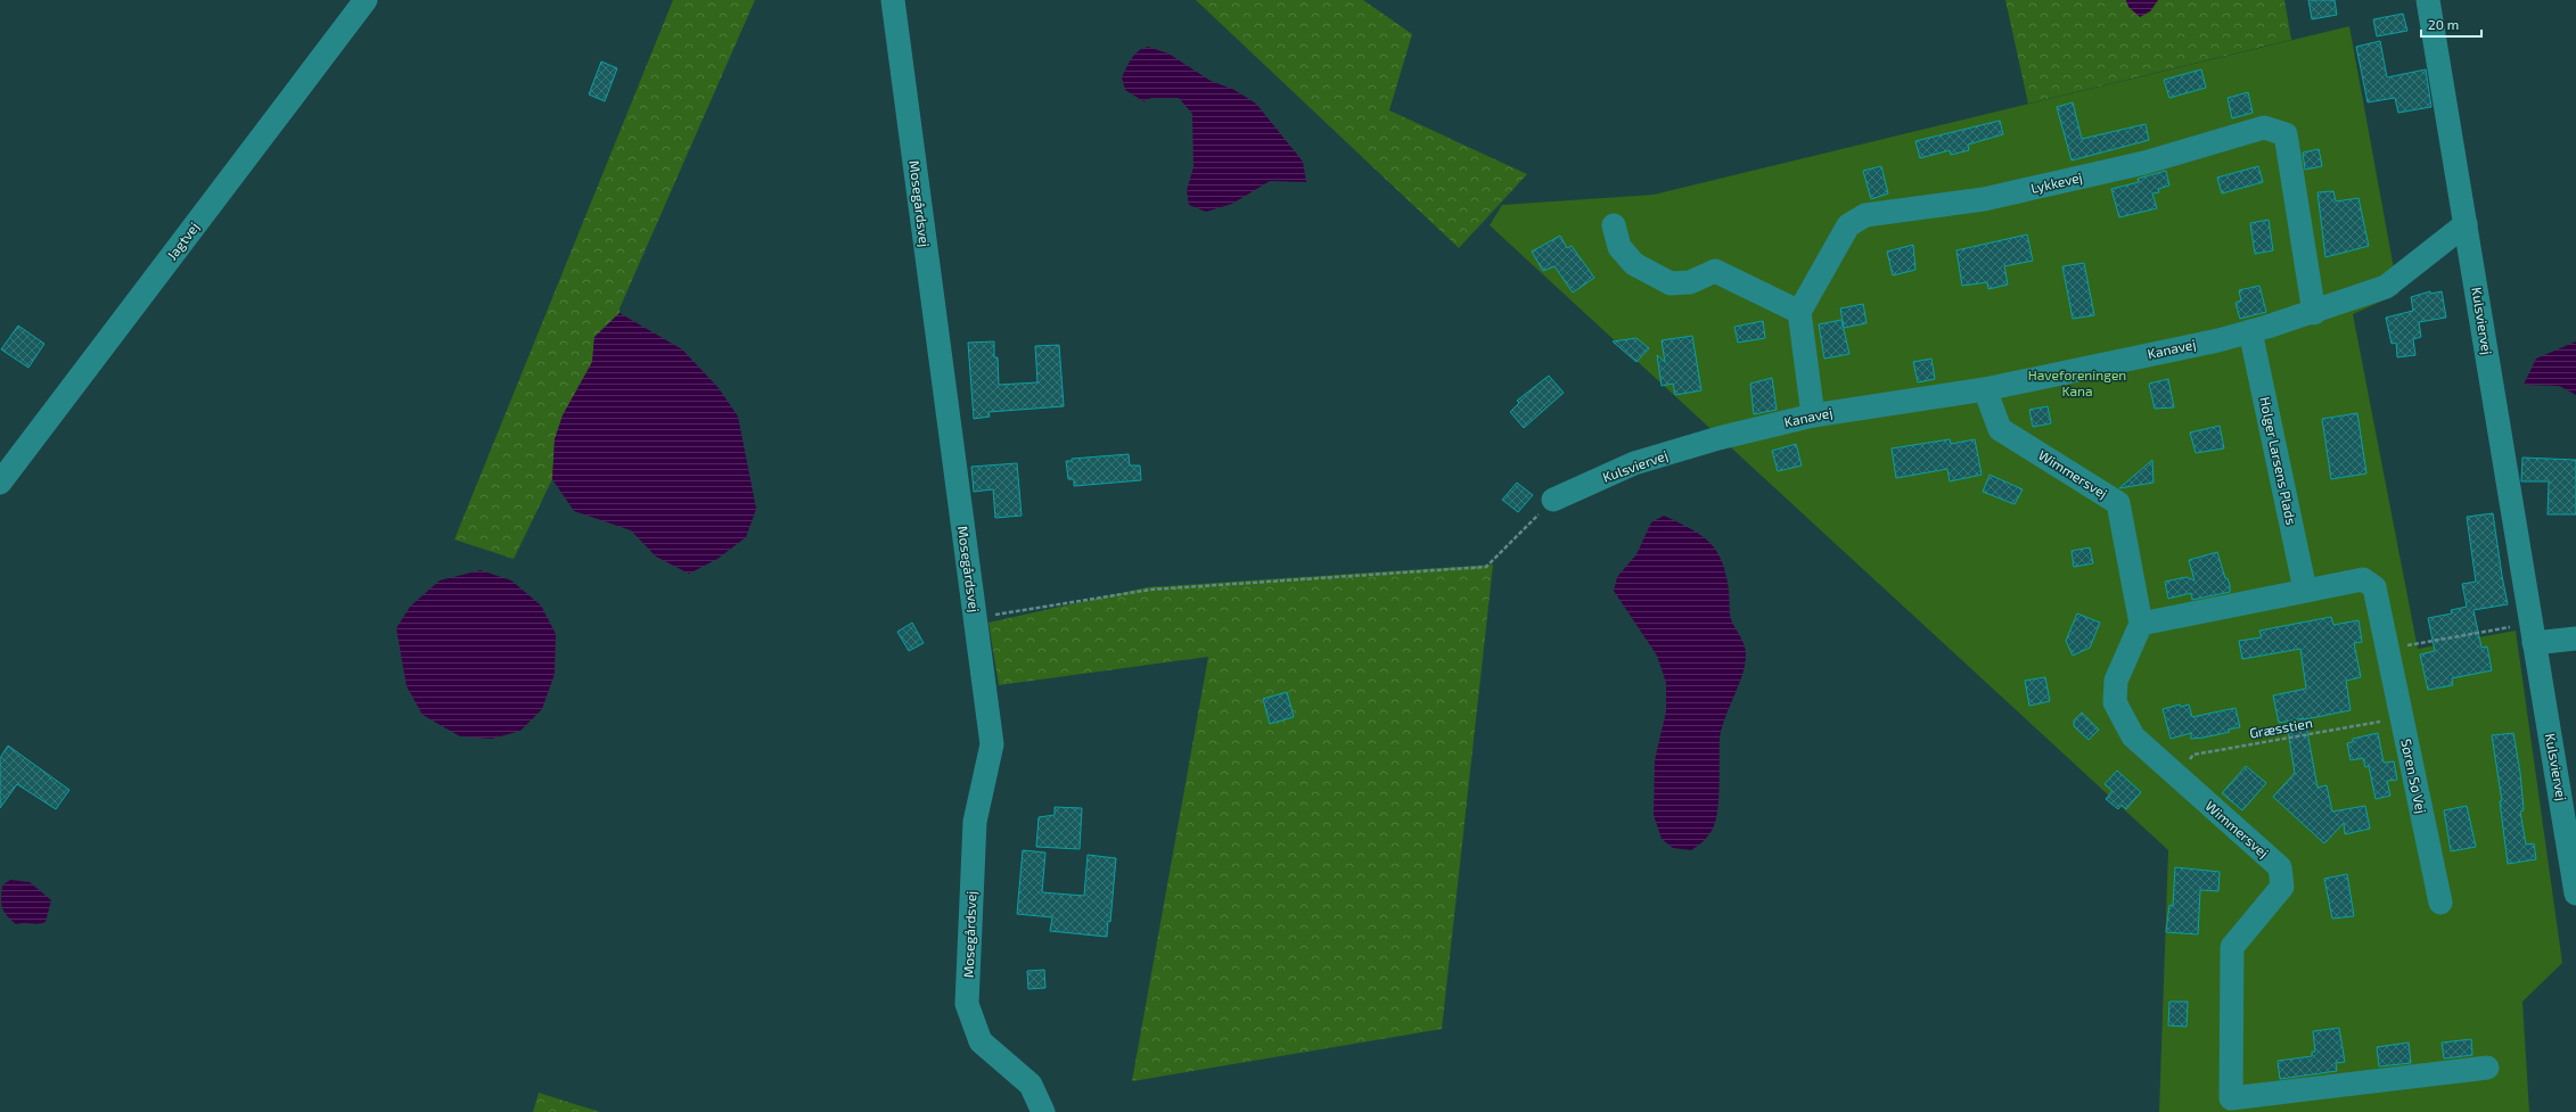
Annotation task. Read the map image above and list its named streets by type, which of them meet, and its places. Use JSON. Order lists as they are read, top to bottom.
{
  "streets": {
    "street": [
      "Lykkevej",
      "Mosegårdsvej",
      "Jagtvej",
      "Kulsviervej",
      "Kanavej",
      "Holger Larsens Plads",
      "Wimmersvej",
      "Søren Sø Vej"
    ],
    "path": ["Græsstien"]
  },
  "crossings": [
    ["Lykkevej", "Kanavej"],
    ["Kulsviervej", "Kanavej"],
    ["Kanavej", "Holger Larsens Plads"],
    ["Kanavej", "Wimmersvej"],
    ["Holger Larsens Plads", "Søren Sø Vej"],
    ["Wimmersvej", "Græsstien"],
    ["Wimmersvej", "Søren Sø Vej"],
    ["Græsstien", "Søren Sø Vej"]
  ],
  "parks": ["Haveforeningen Kana"],
  "scale_bar": "20 m"
}
